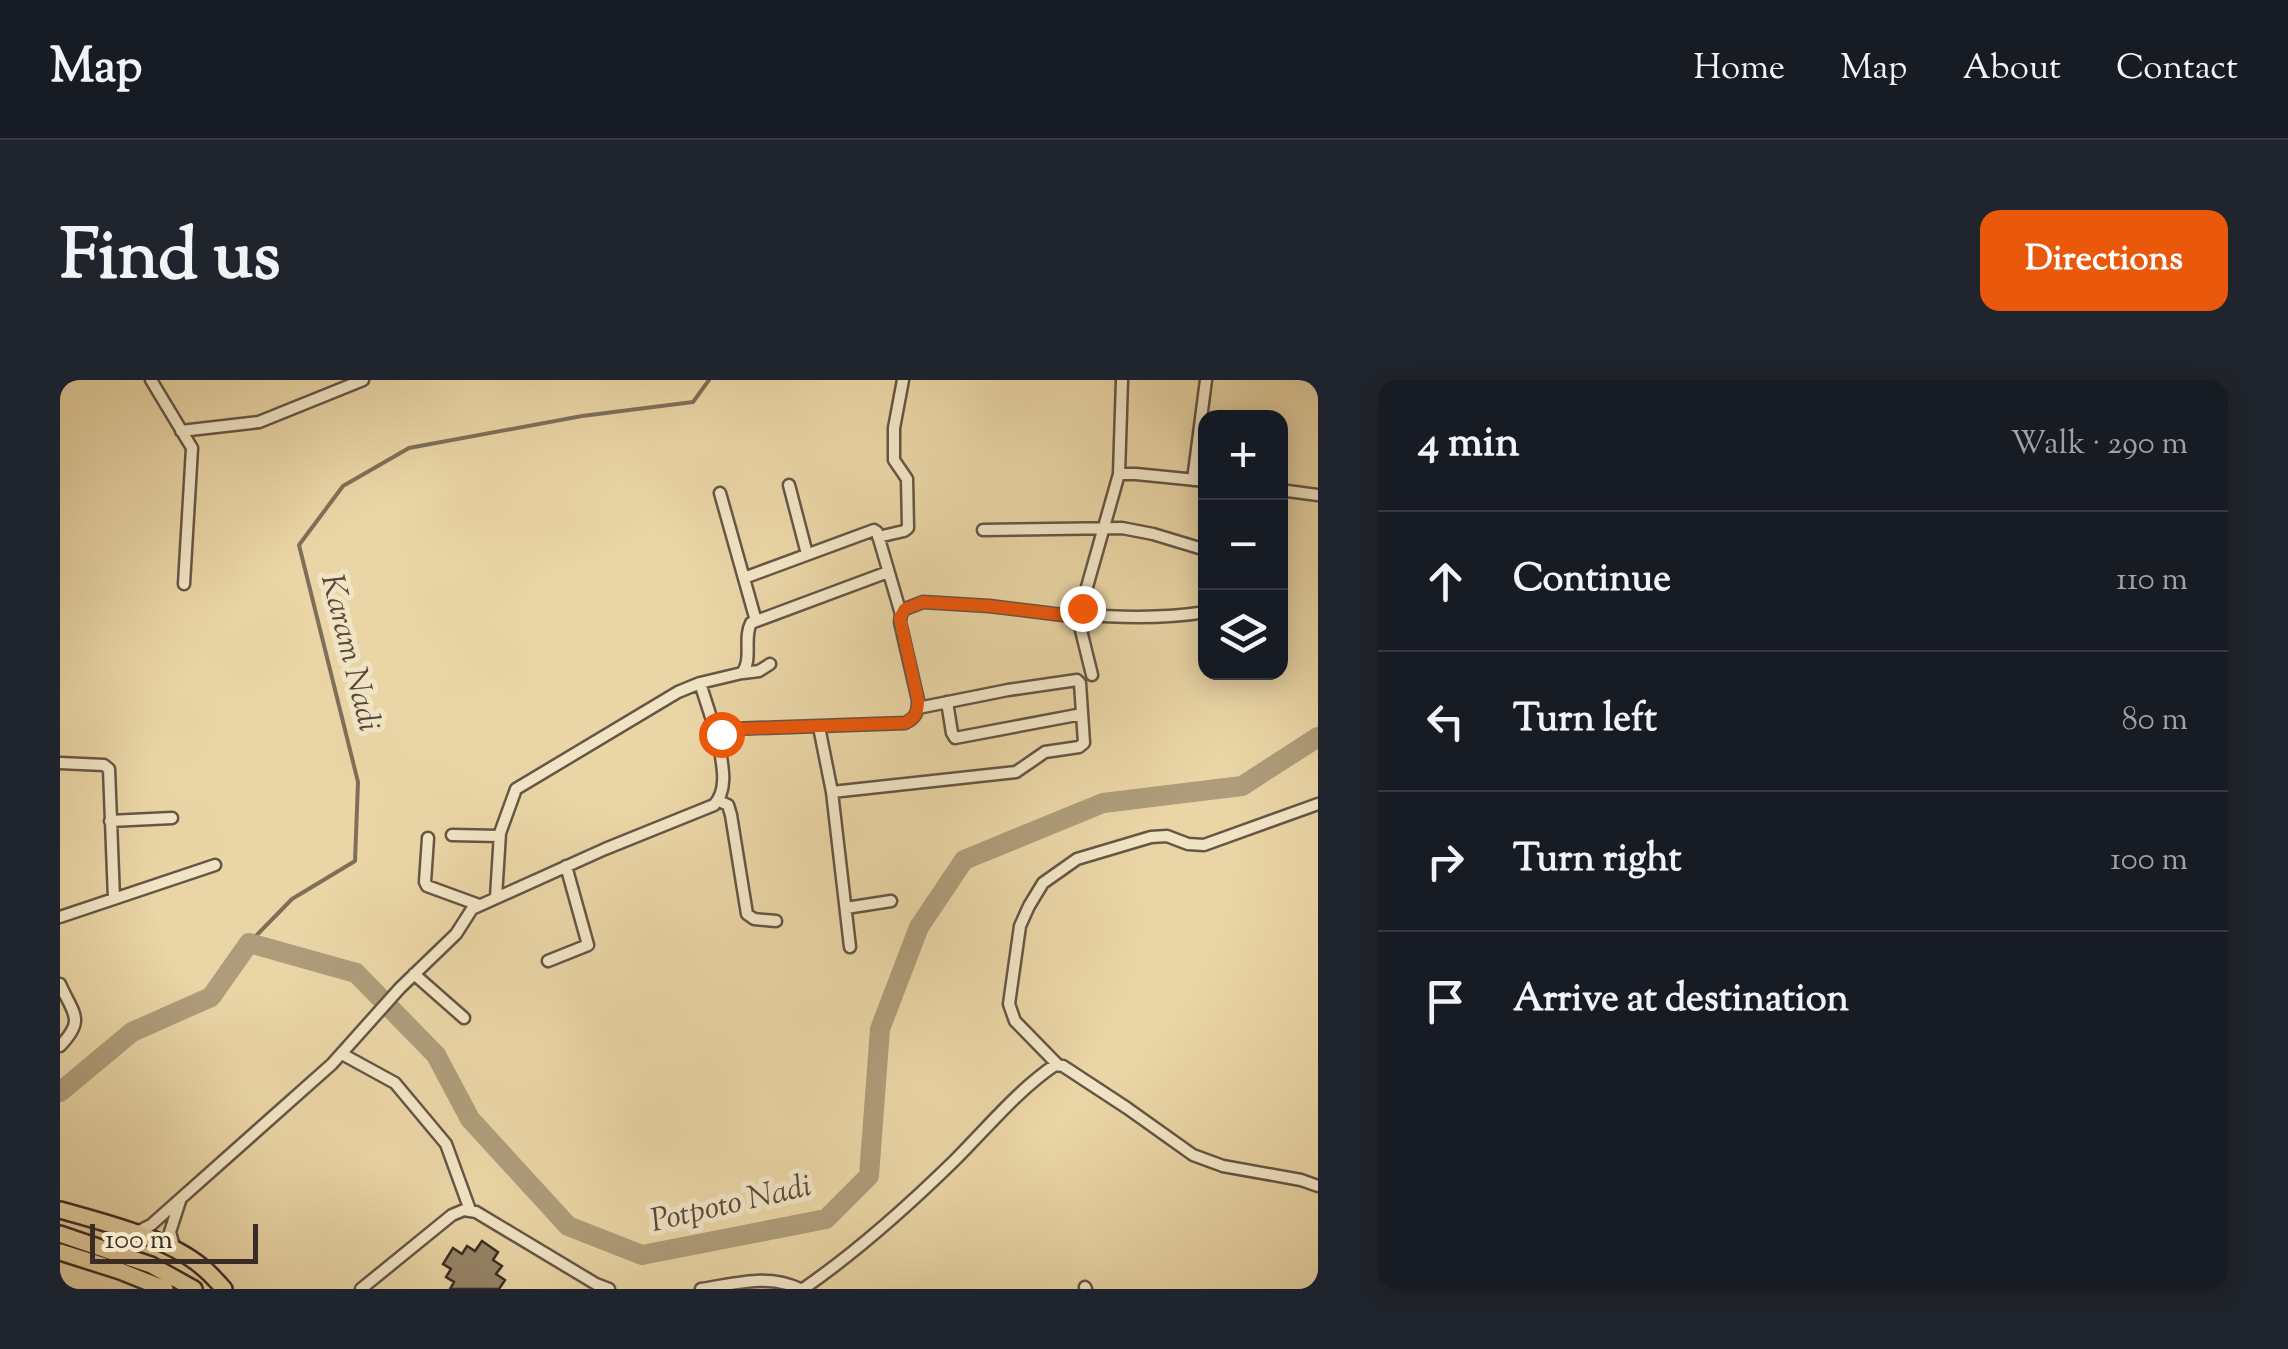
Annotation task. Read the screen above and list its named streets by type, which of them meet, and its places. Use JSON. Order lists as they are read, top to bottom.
{
  "water": ["Karam Nadi", "Potpoto Nadi"],
  "scale_bar": "100 m",
  "page": {
    "header": "Map",
    "nav": [
      "Home",
      "Map",
      "About",
      "Contact"
    ],
    "title": "Find us",
    "buttons": "Directions",
    "heading": ["4 min", "Walk · 290 m"],
    "map_buttons": ["+", "−"],
    "list": [
      ["Continue", "110 m"],
      ["Turn left", "80 m"],
      ["Turn right", "100 m"],
      "Arrive at destination"
    ],
    "scale": "100 m"
  }
}
